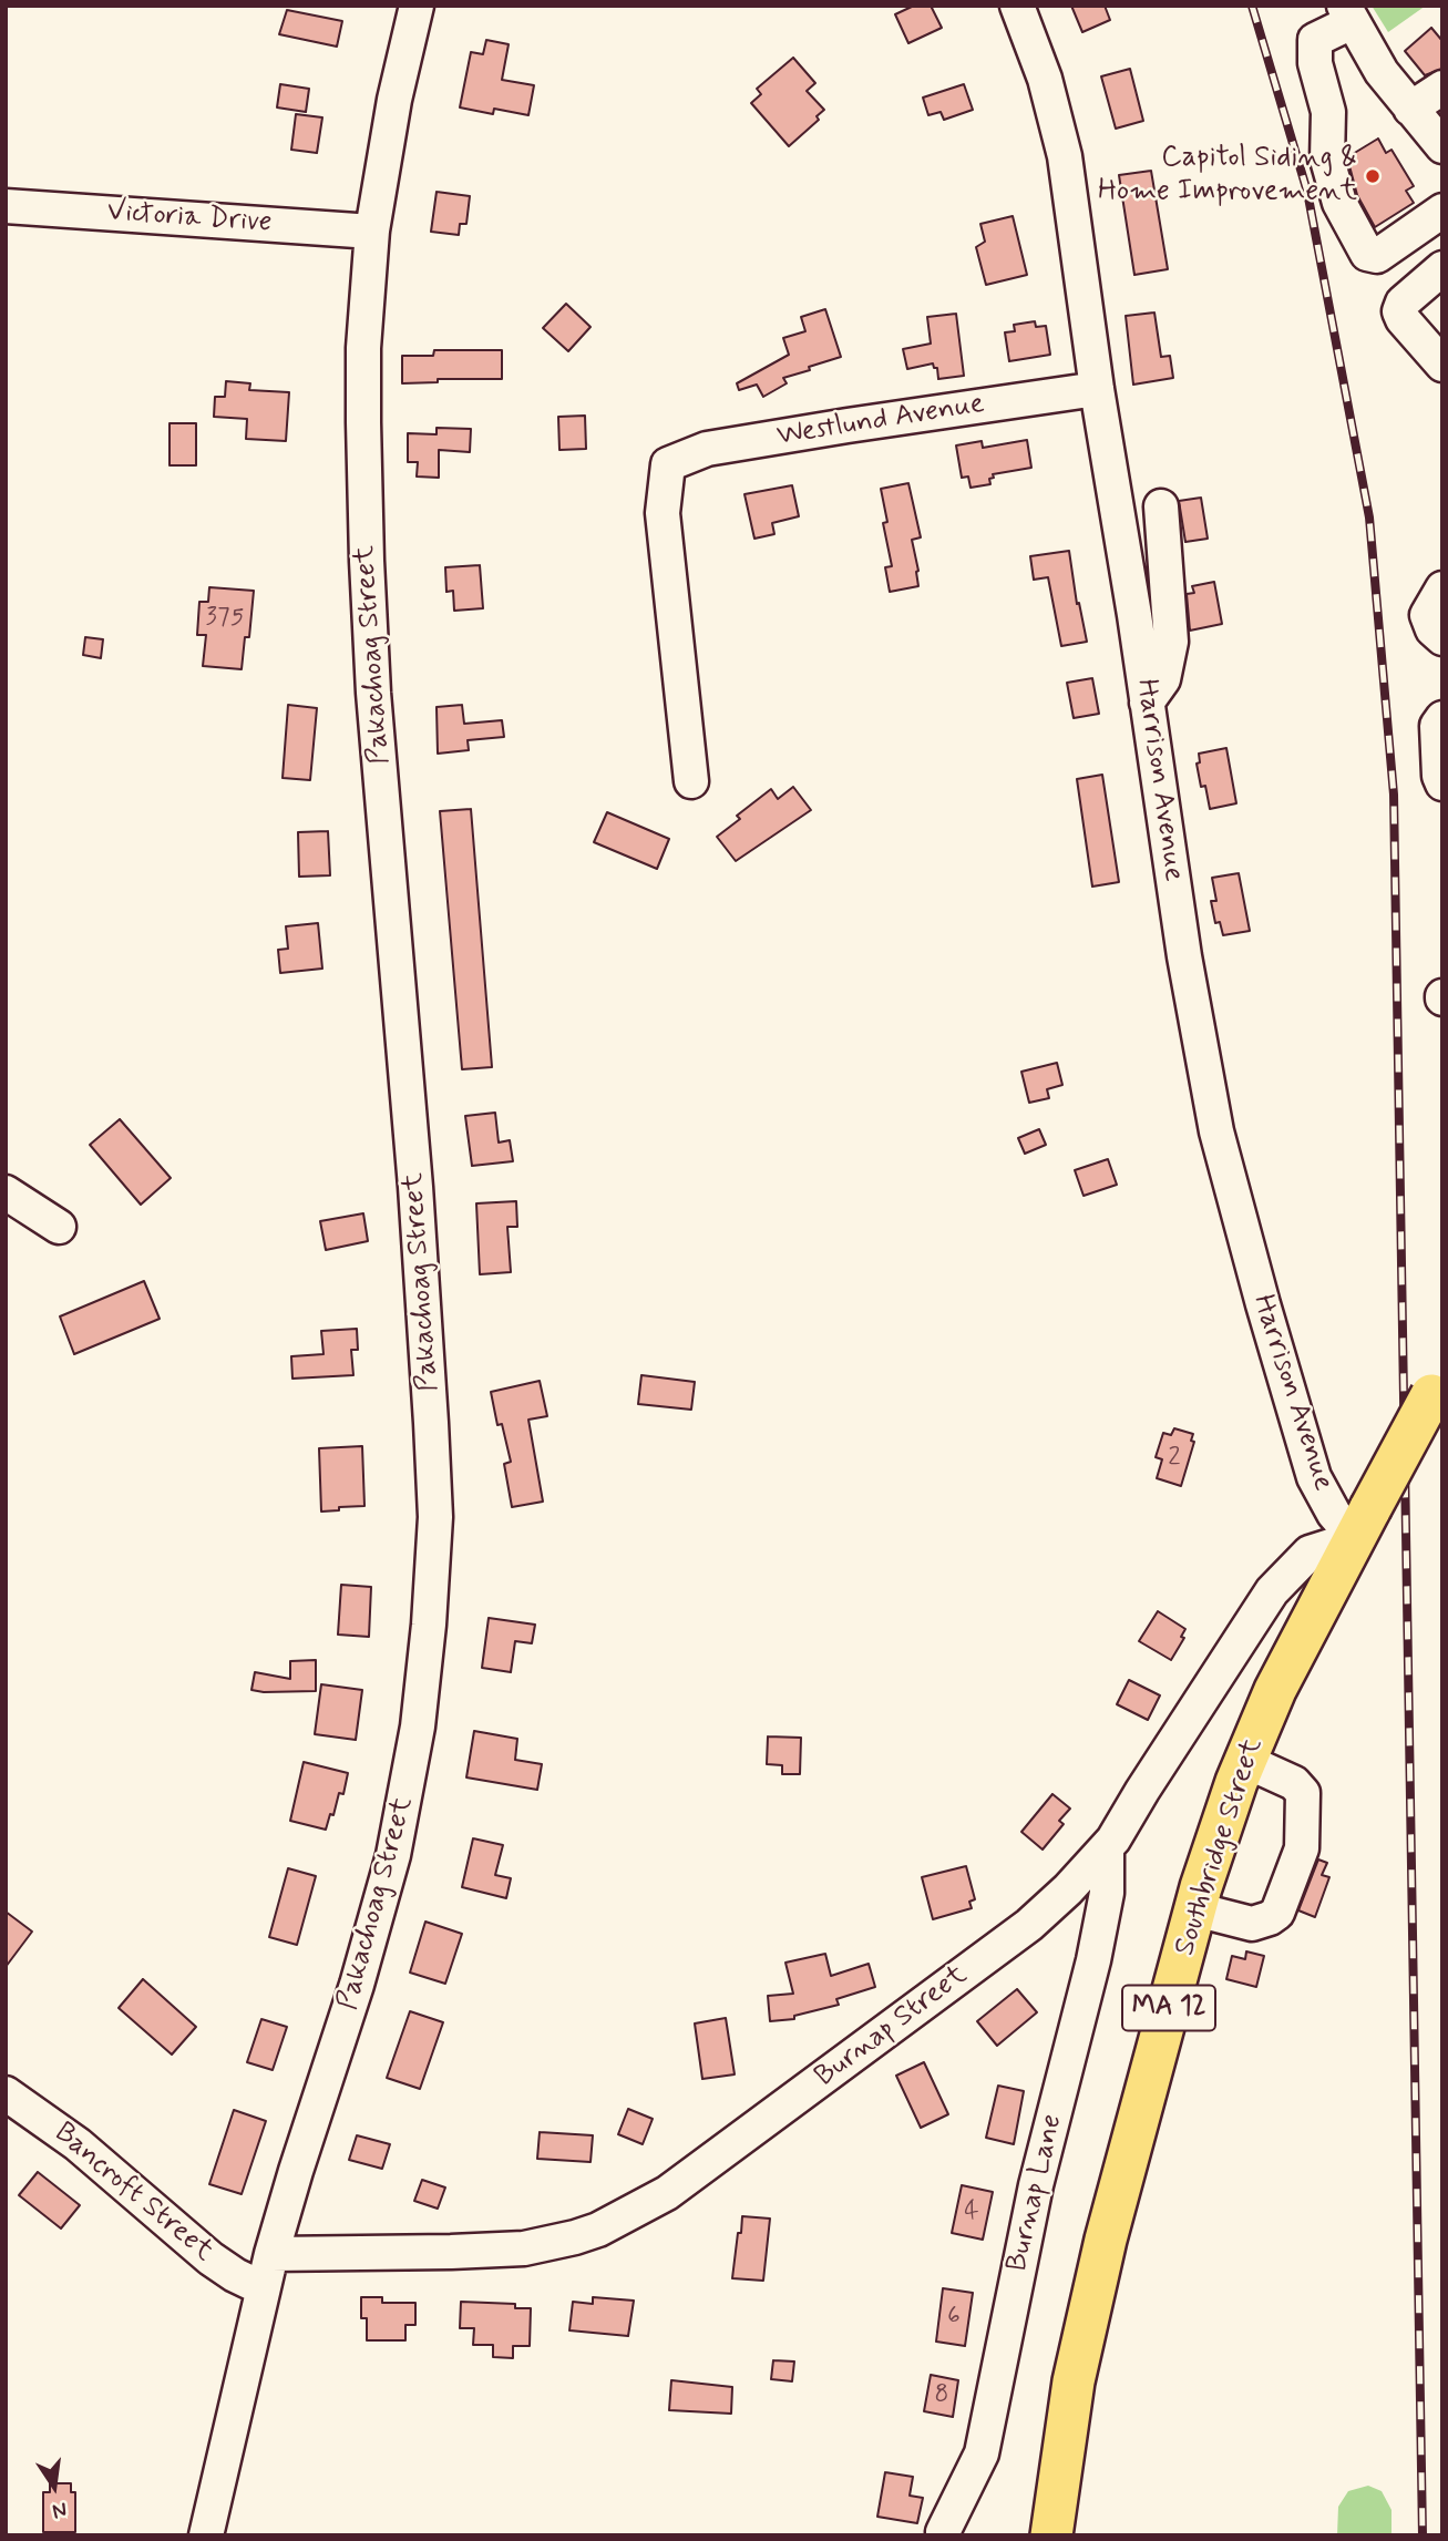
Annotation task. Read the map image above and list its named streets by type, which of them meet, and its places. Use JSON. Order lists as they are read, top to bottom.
{
  "streets": {
    "main road": ["Southbridge Street", "MA 12"],
    "street": [
      "Victoria Drive",
      "Westlund Avenue",
      "Pakachoag Street",
      "Harrison Avenue",
      "Burnap Street",
      "Bancroft Street",
      "Burnap Lane"
    ]
  },
  "crossings": [
    ["Victoria Drive", "Pakachoag Street"],
    ["Westlund Avenue", "Harrison Avenue"],
    ["Pakachoag Street", "Burnap Street"],
    ["Pakachoag Street", "Bancroft Street"],
    ["Harrison Avenue", "Southbridge Street"],
    ["Harrison Avenue", "Burnap Street"],
    ["Southbridge Street", "Burnap Street"],
    ["Burnap Street", "Burnap Lane"]
  ],
  "places": ["Capitol Siding & Home Improvement"],
  "house_numbers": [
    "375",
    "2",
    "4",
    "6",
    "8"
  ],
  "north": "bottom"
}
